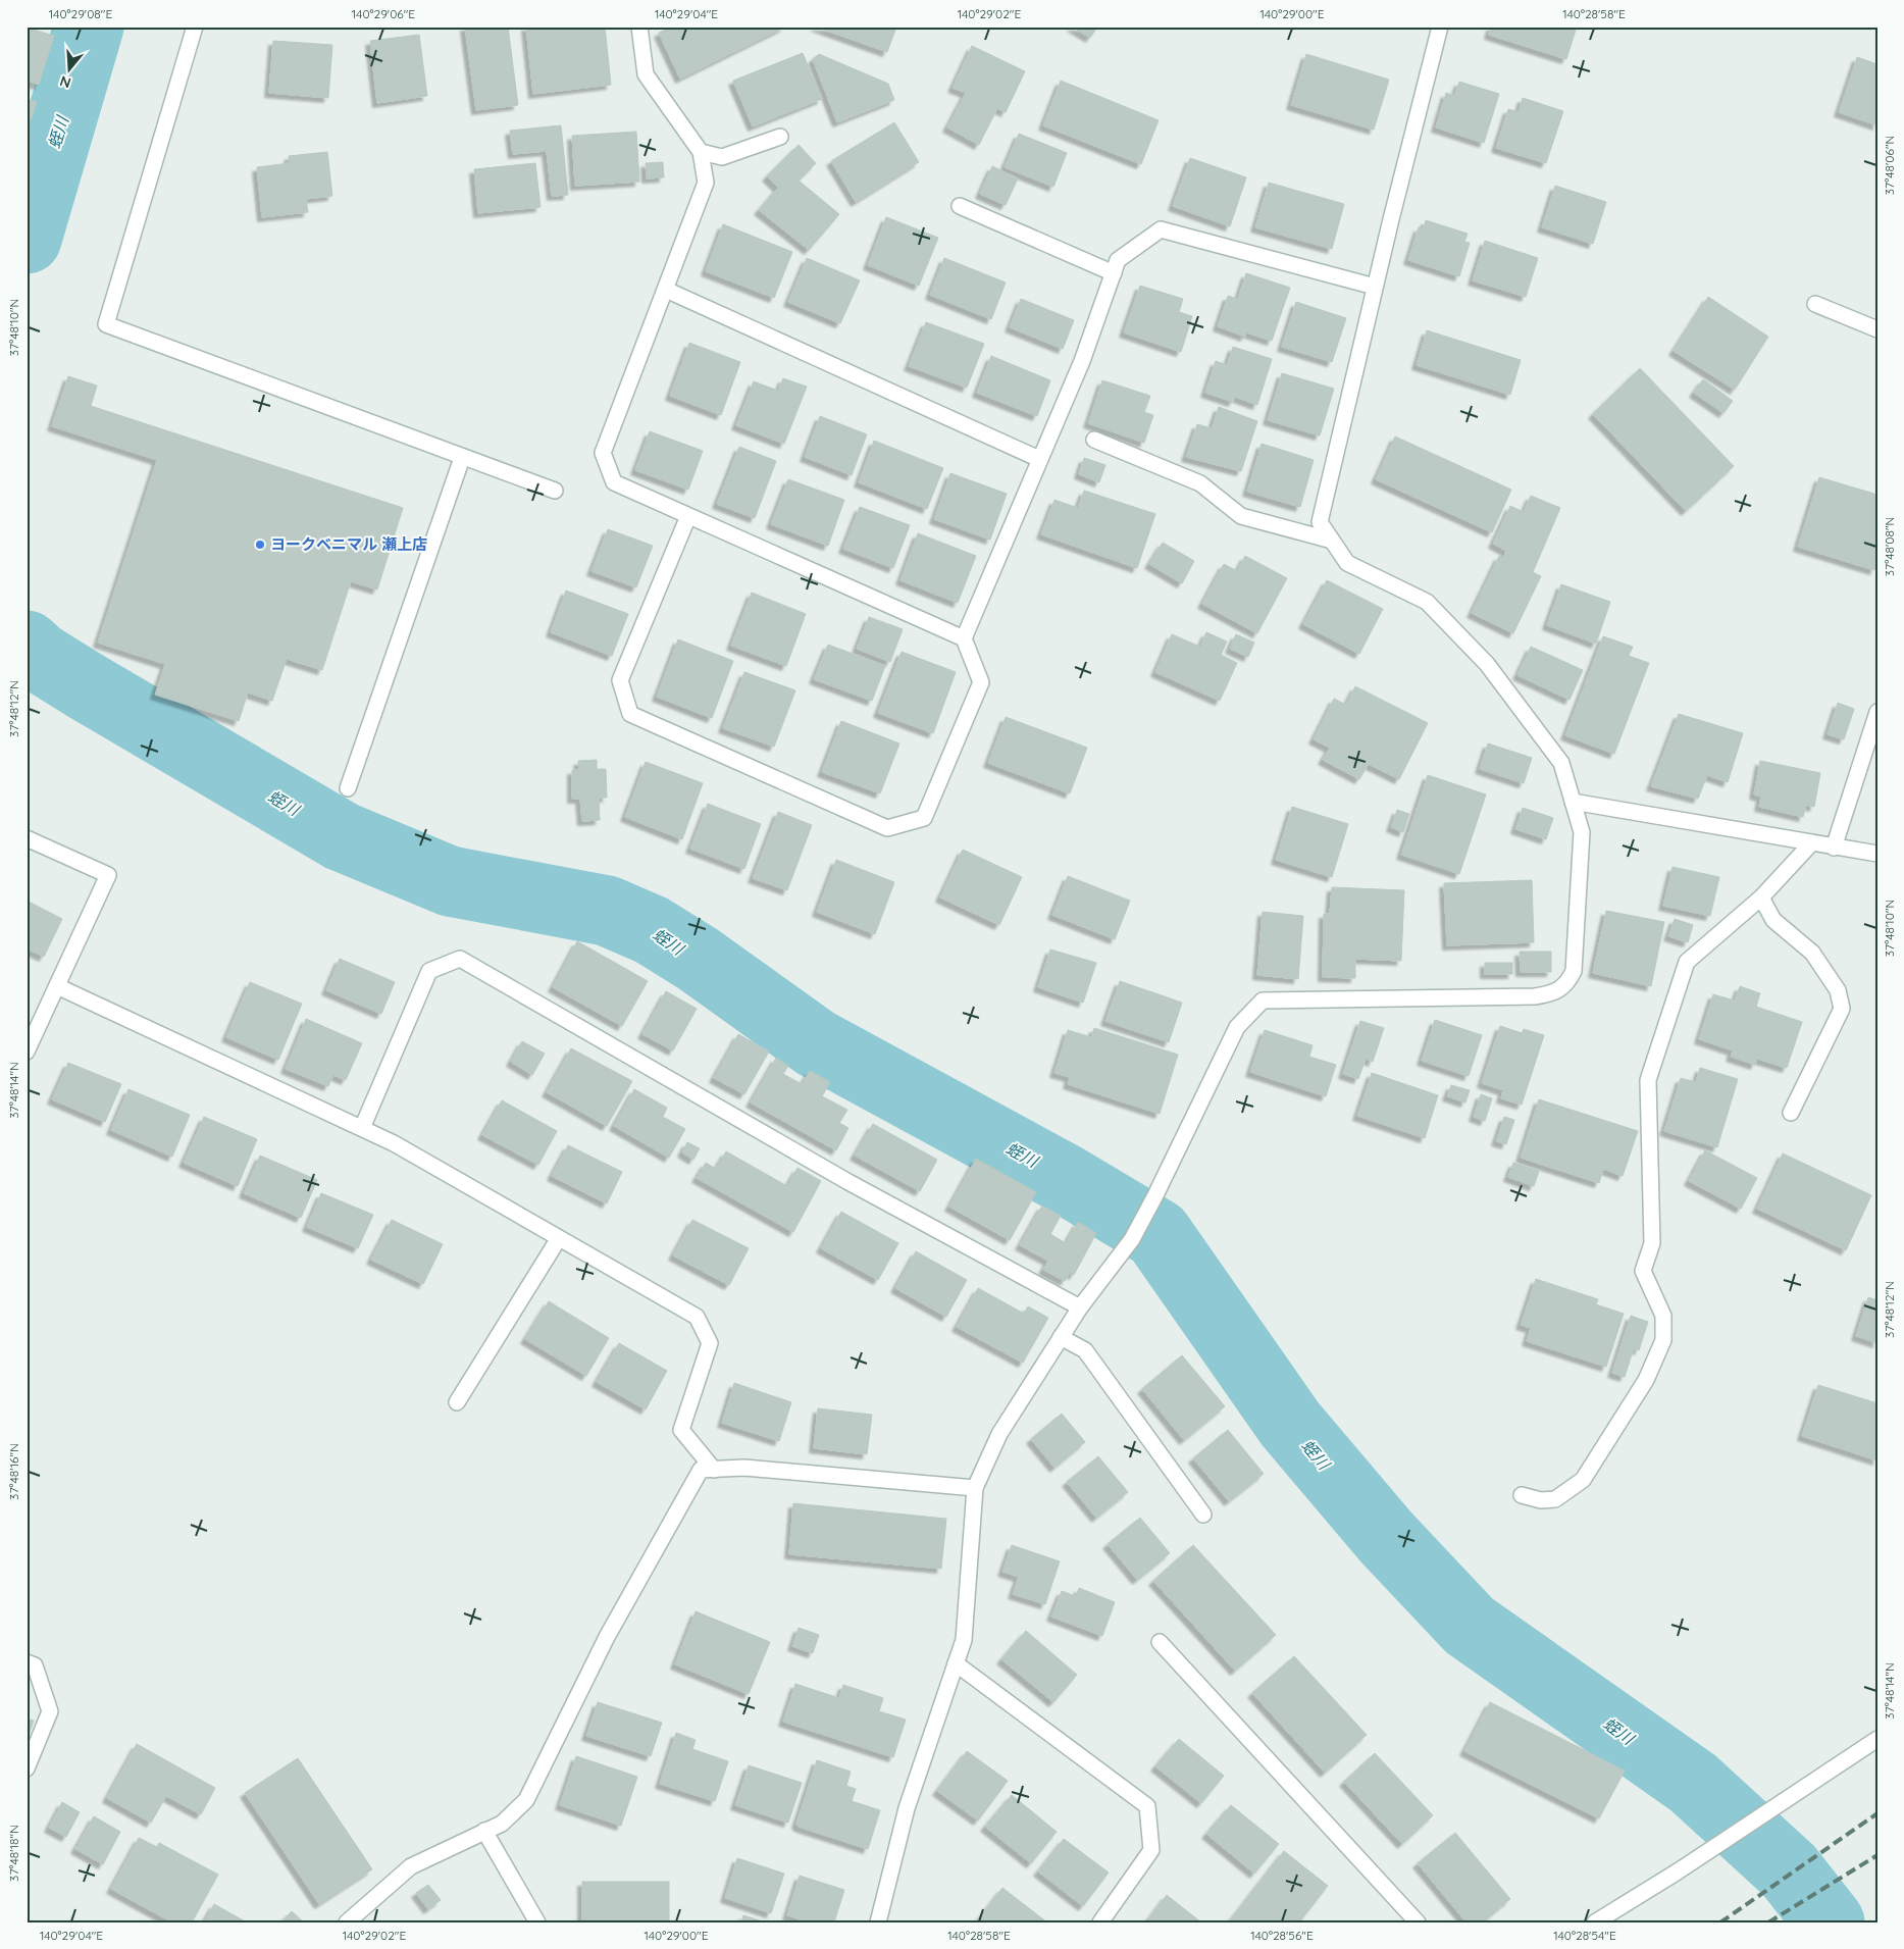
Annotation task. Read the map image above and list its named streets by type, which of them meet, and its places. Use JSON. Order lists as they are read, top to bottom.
{
  "water": ["蛭川"],
  "places": ["ヨークベニマル 瀬上店"],
  "north": "bottom",
  "coordinates": [
    "140°29'08\"E",
    "140°29'06\"E",
    "140°29'04\"E",
    "140°29'02\"E",
    "140°29'00\"E",
    "140°28'58\"E",
    "37°48'06\"N",
    "37°48'10\"N",
    "37°48'08\"N",
    "37°48'12\"N",
    "37°48'14\"N",
    "37°48'16\"N",
    "37°48'18\"N",
    "140°28'56\"E",
    "140°28'54\"E"
  ]
}
